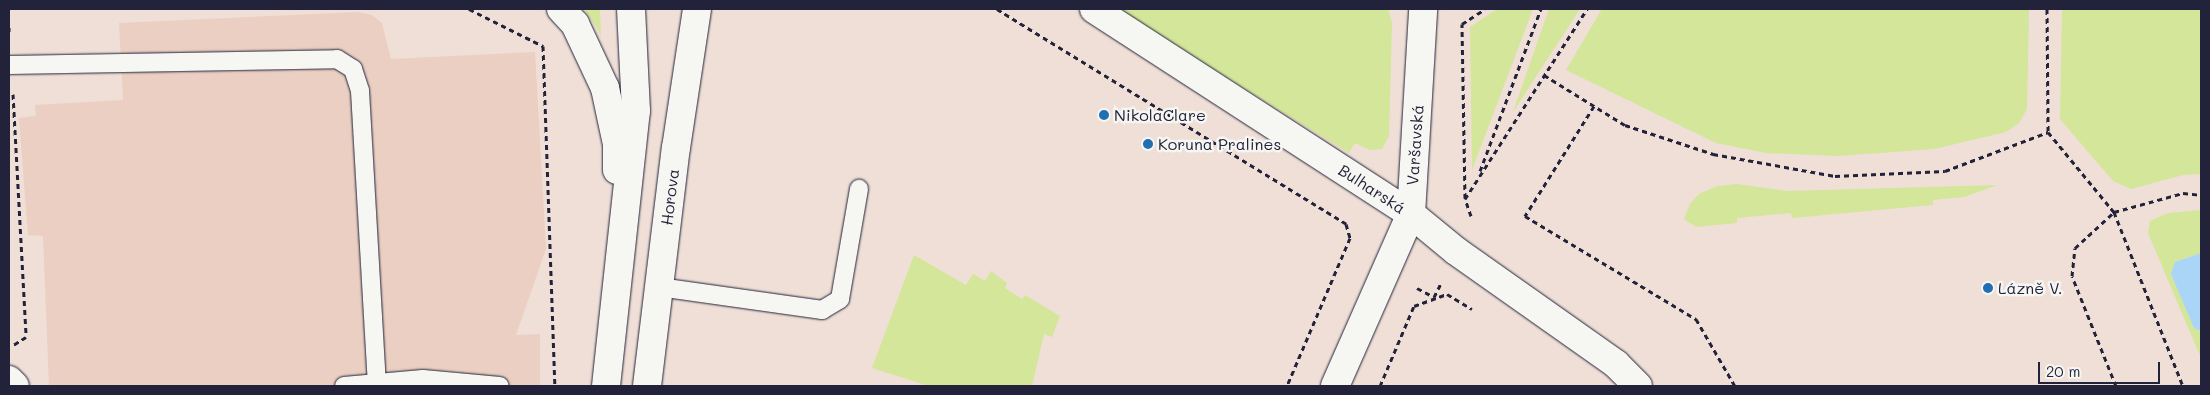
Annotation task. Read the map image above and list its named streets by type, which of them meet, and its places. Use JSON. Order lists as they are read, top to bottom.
{
  "streets": {
    "street": ["Varšavská", "Bulharská", "Horova"]
  },
  "crossings": [
    ["Varšavská", "Bulharská"]
  ],
  "places": ["NikolaClare", "Koruna Pralines", "Lázně V."],
  "scale_bar": "20 m"
}
